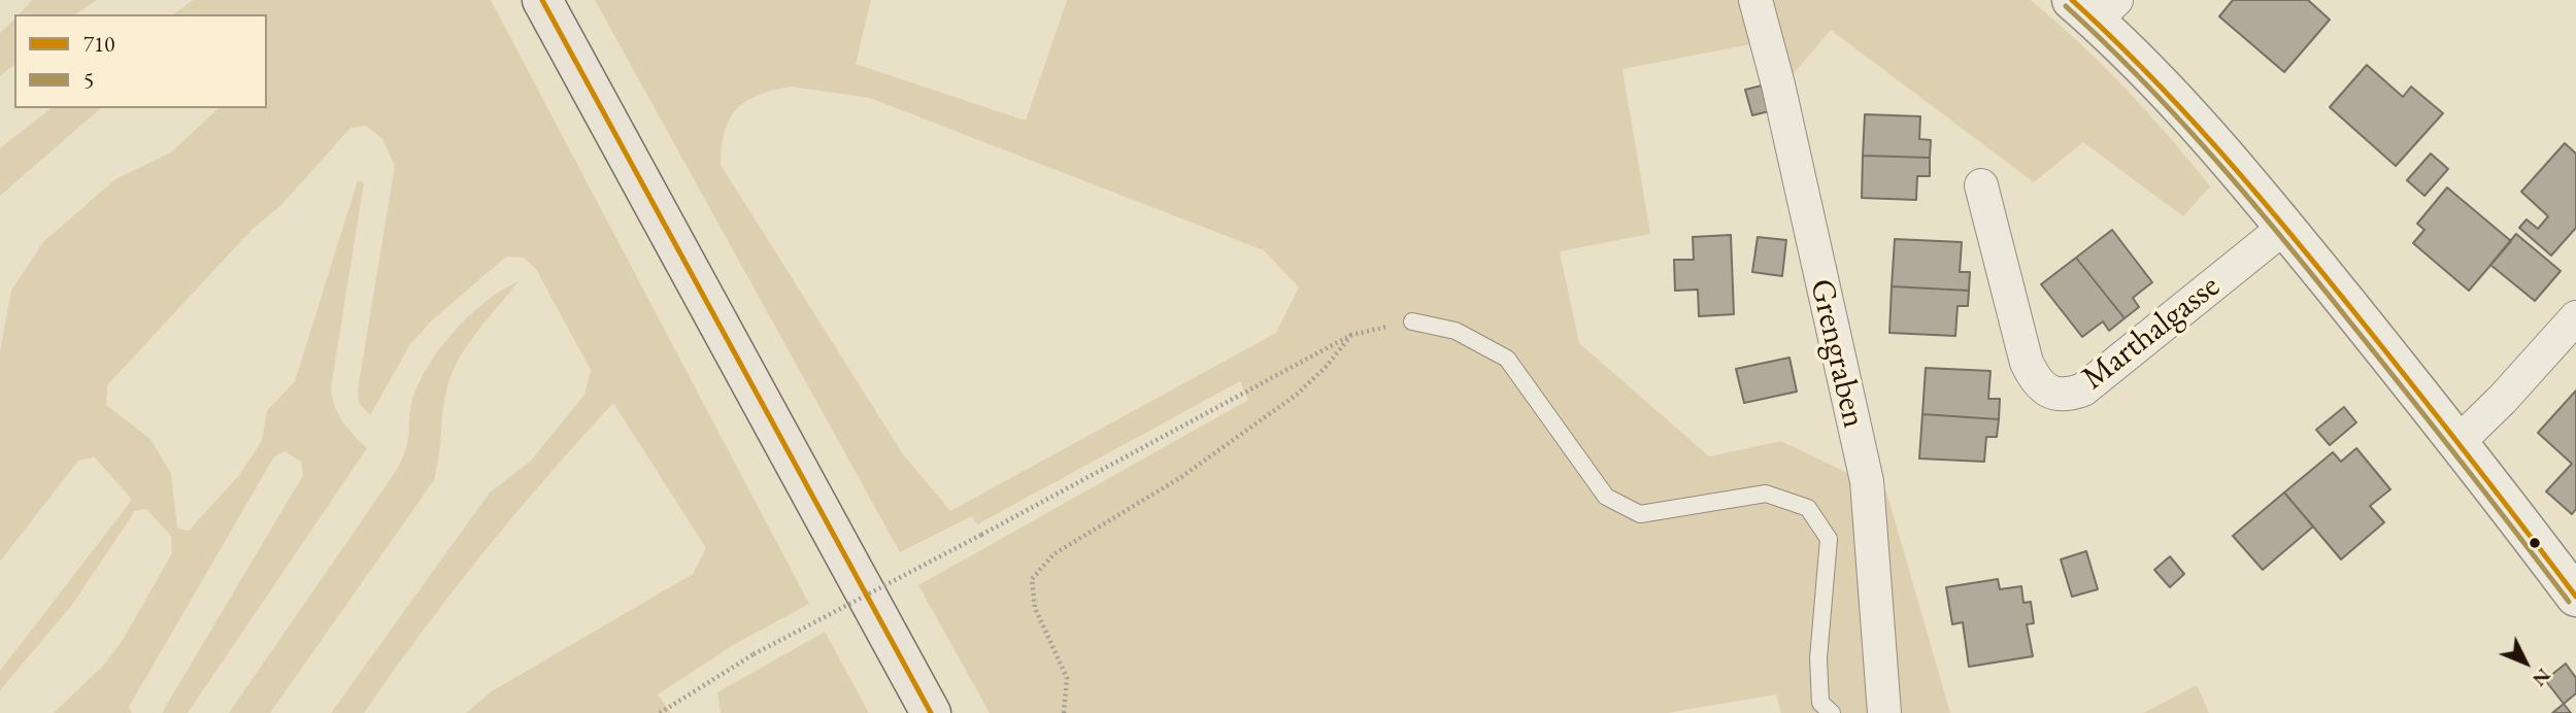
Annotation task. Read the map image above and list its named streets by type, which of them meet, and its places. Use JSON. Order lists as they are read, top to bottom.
{
  "streets": {
    "street": ["Marthalgasse", "Grengraben"]
  },
  "lines": ["transit line 710", "transit line 5"],
  "legend": ["710", "5"],
  "north": "bottom right"
}
